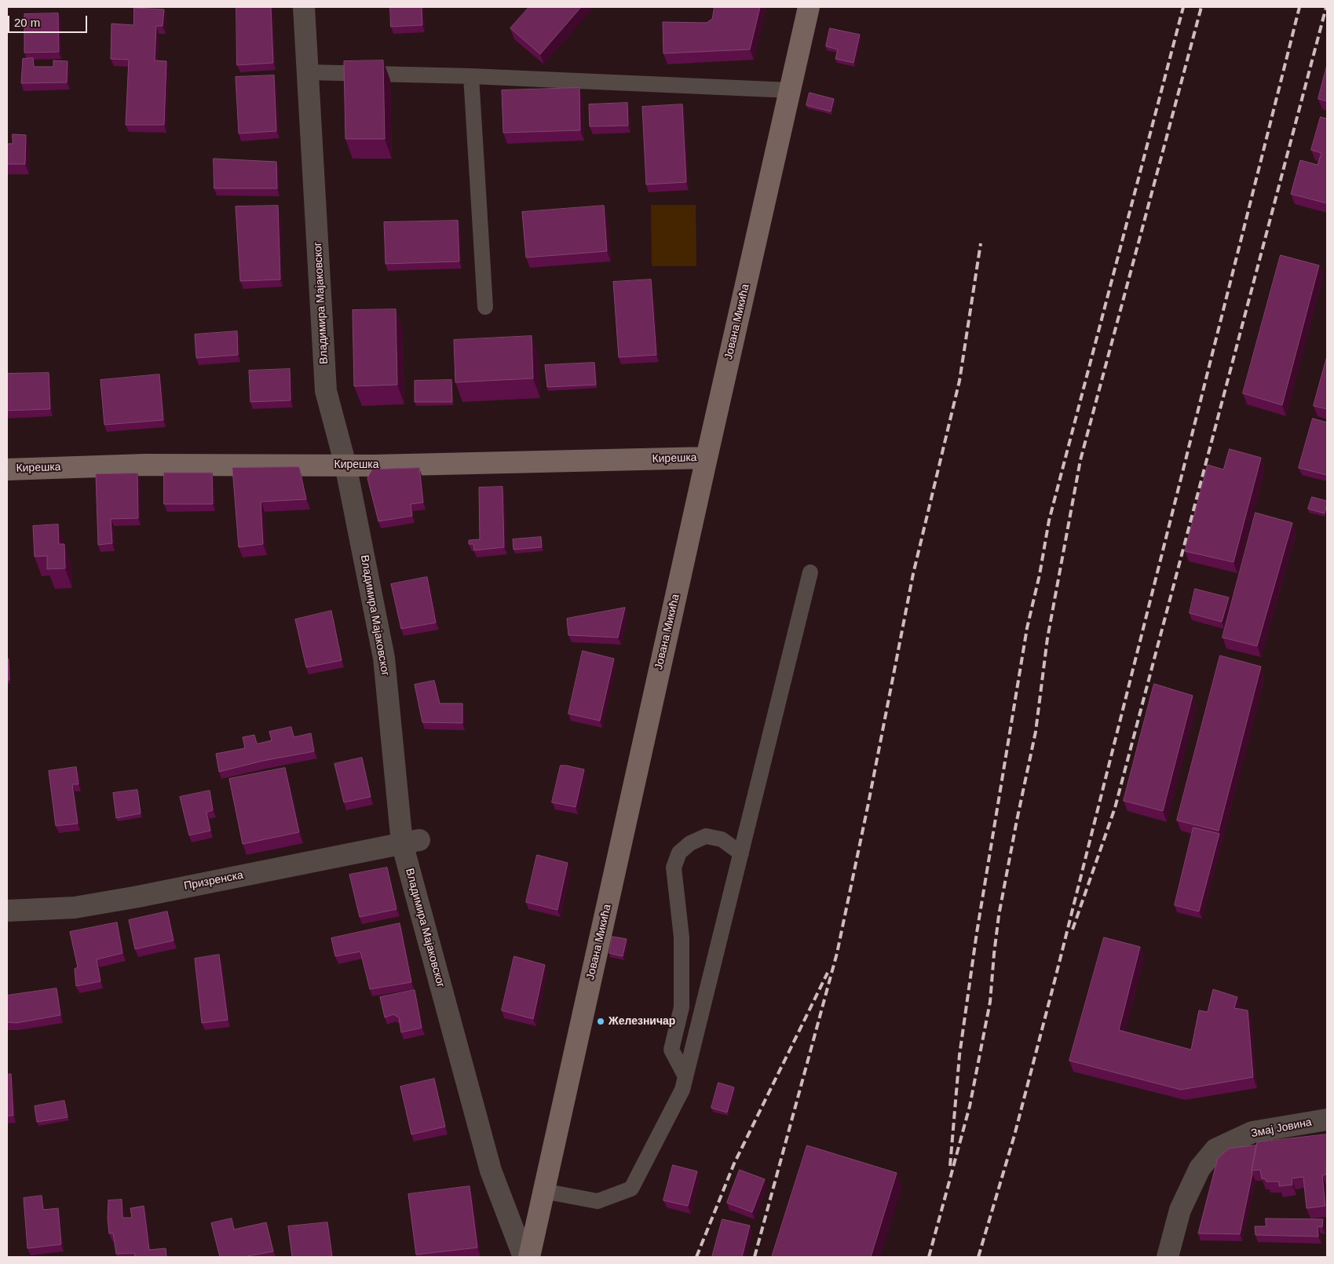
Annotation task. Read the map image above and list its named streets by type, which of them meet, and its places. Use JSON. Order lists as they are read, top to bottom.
{
  "streets": {
    "street": [
      "Владимира Мајаковског",
      "Јована Микића",
      "Кирешка",
      "Призренска",
      "Змај Јовина"
    ]
  },
  "crossings": [
    ["Владимира Мајаковског", "Кирешка"],
    ["Владимира Мајаковског", "Призренска"],
    ["Јована Микића", "Кирешка"]
  ],
  "places": ["Железничар"],
  "scale_bar": "20 m"
}
